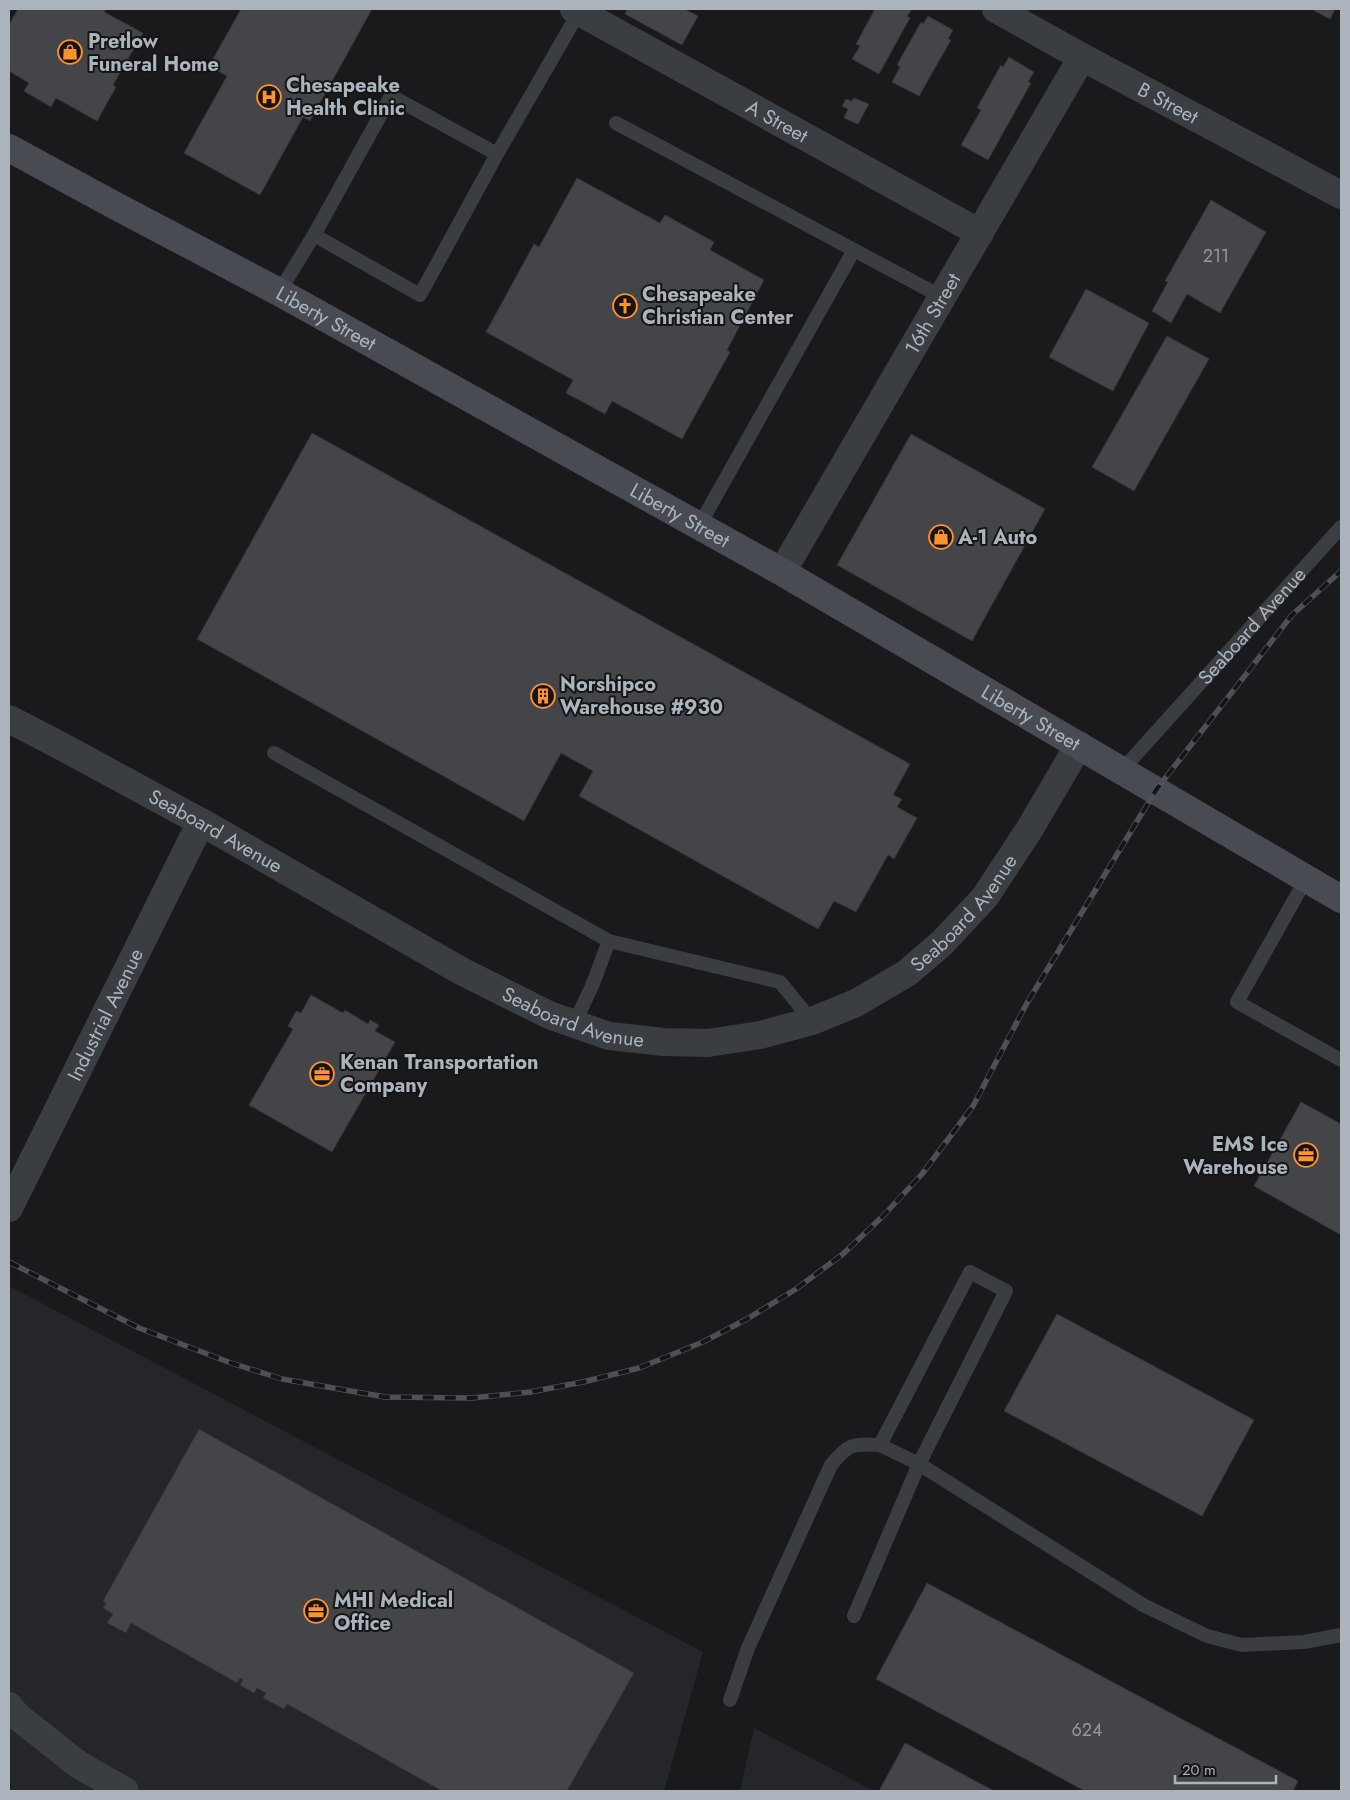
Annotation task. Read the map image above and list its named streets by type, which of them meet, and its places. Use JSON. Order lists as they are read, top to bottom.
{
  "streets": {
    "main road": ["Liberty Street"],
    "street": [
      "B Street",
      "A Street",
      "16th Street",
      "Seaboard Avenue",
      "Industrial Avenue"
    ]
  },
  "crossings": [
    ["B Street", "16th Street"],
    ["A Street", "16th Street"],
    ["16th Street", "Liberty Street"],
    ["Liberty Street", "Seaboard Avenue"],
    ["Seaboard Avenue", "Industrial Avenue"]
  ],
  "places": {
    "shop": ["Pretlow Funeral Home", "A-1 Auto"],
    "hospital": ["Chesapeake Health Clinic"],
    "church": ["Chesapeake Christian Center"],
    "building": ["Norshipco Warehouse #930"],
    "office": ["Kenan Transportation Company", "EMS Ice Warehouse", "MHI Medical Office"]
  },
  "house_numbers": ["211", "624"],
  "scale_bar": "20 m"
}
